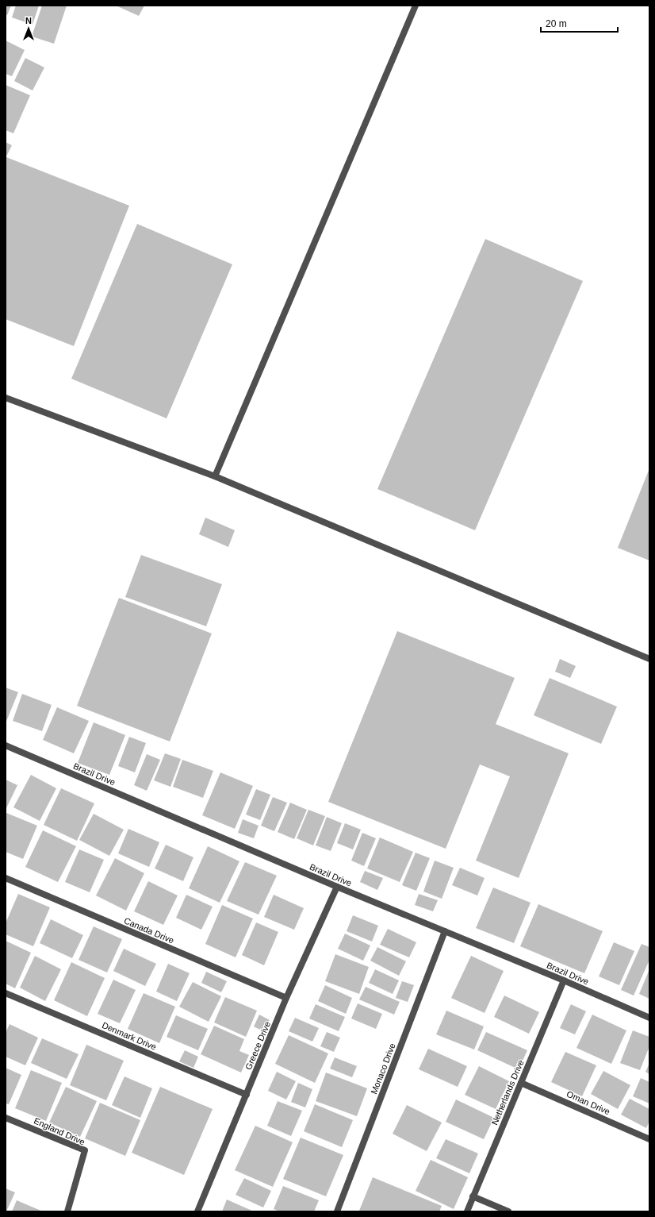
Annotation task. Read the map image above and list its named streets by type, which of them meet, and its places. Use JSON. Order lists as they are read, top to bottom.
{
  "streets": {
    "street": [
      "Brazil Drive",
      "Canada Drive",
      "Denmark Drive",
      "Greece Drive",
      "Monaco Drive",
      "Netherlands Drive",
      "Oman Drive",
      "England Drive"
    ]
  },
  "crossings": [
    ["Brazil Drive", "Greece Drive"],
    ["Brazil Drive", "Monaco Drive"],
    ["Brazil Drive", "Netherlands Drive"],
    ["Canada Drive", "Greece Drive"],
    ["Denmark Drive", "Greece Drive"],
    ["Netherlands Drive", "Oman Drive"]
  ],
  "scale_bar": "20 m",
  "north": "top"
}
